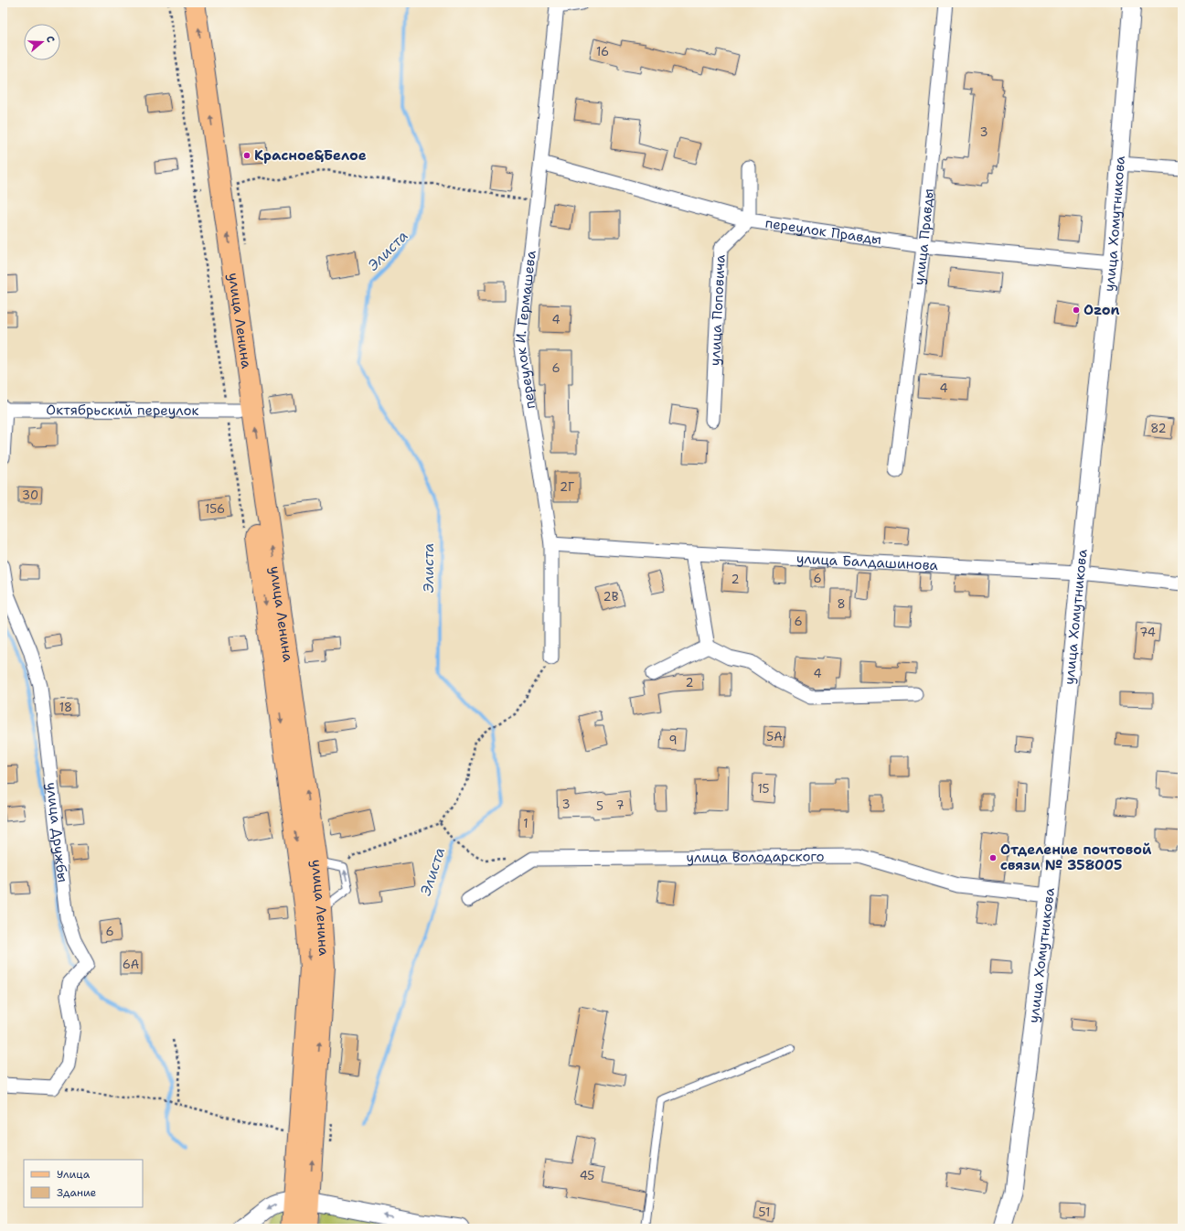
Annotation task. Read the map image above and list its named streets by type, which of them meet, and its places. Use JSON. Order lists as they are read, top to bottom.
{
  "streets": {
    "main road": ["улица Ленина"],
    "street": [
      "улица Хомутникова",
      "переулок Правды",
      "улица Правды",
      "улица Поповича",
      "переулок И. Гермашева",
      "Октябрьский переулок",
      "улица Балдашинова",
      "улица Дружбы",
      "улица Володарского"
    ]
  },
  "crossings": [
    ["улица Хомутникова", "переулок Правды"],
    ["улица Хомутникова", "улица Балдашинова"],
    ["улица Хомутникова", "улица Володарского"],
    ["переулок Правды", "улица Правды"],
    ["переулок Правды", "улица Поповича"],
    ["переулок Правды", "переулок И. Гермашева"],
    ["улица Ленина", "Октябрьский переулок"],
    ["переулок И. Гермашева", "улица Балдашинова"]
  ],
  "water": ["Элиста"],
  "places": ["Красное&Белое", "Ozon", "Отделение почтовой связи № 358005"],
  "house_numbers": [
    "16",
    "3",
    "4",
    "6",
    "4",
    "82",
    "2Г",
    "30",
    "156",
    "6",
    "2",
    "2В",
    "8",
    "6",
    "74",
    "4",
    "2",
    "18",
    "5А",
    "9",
    "15",
    "3",
    "7",
    "5",
    "1",
    "6",
    "6А",
    "45",
    "51"
  ],
  "legend": ["Улица", "Здание"],
  "north": "right"
}
